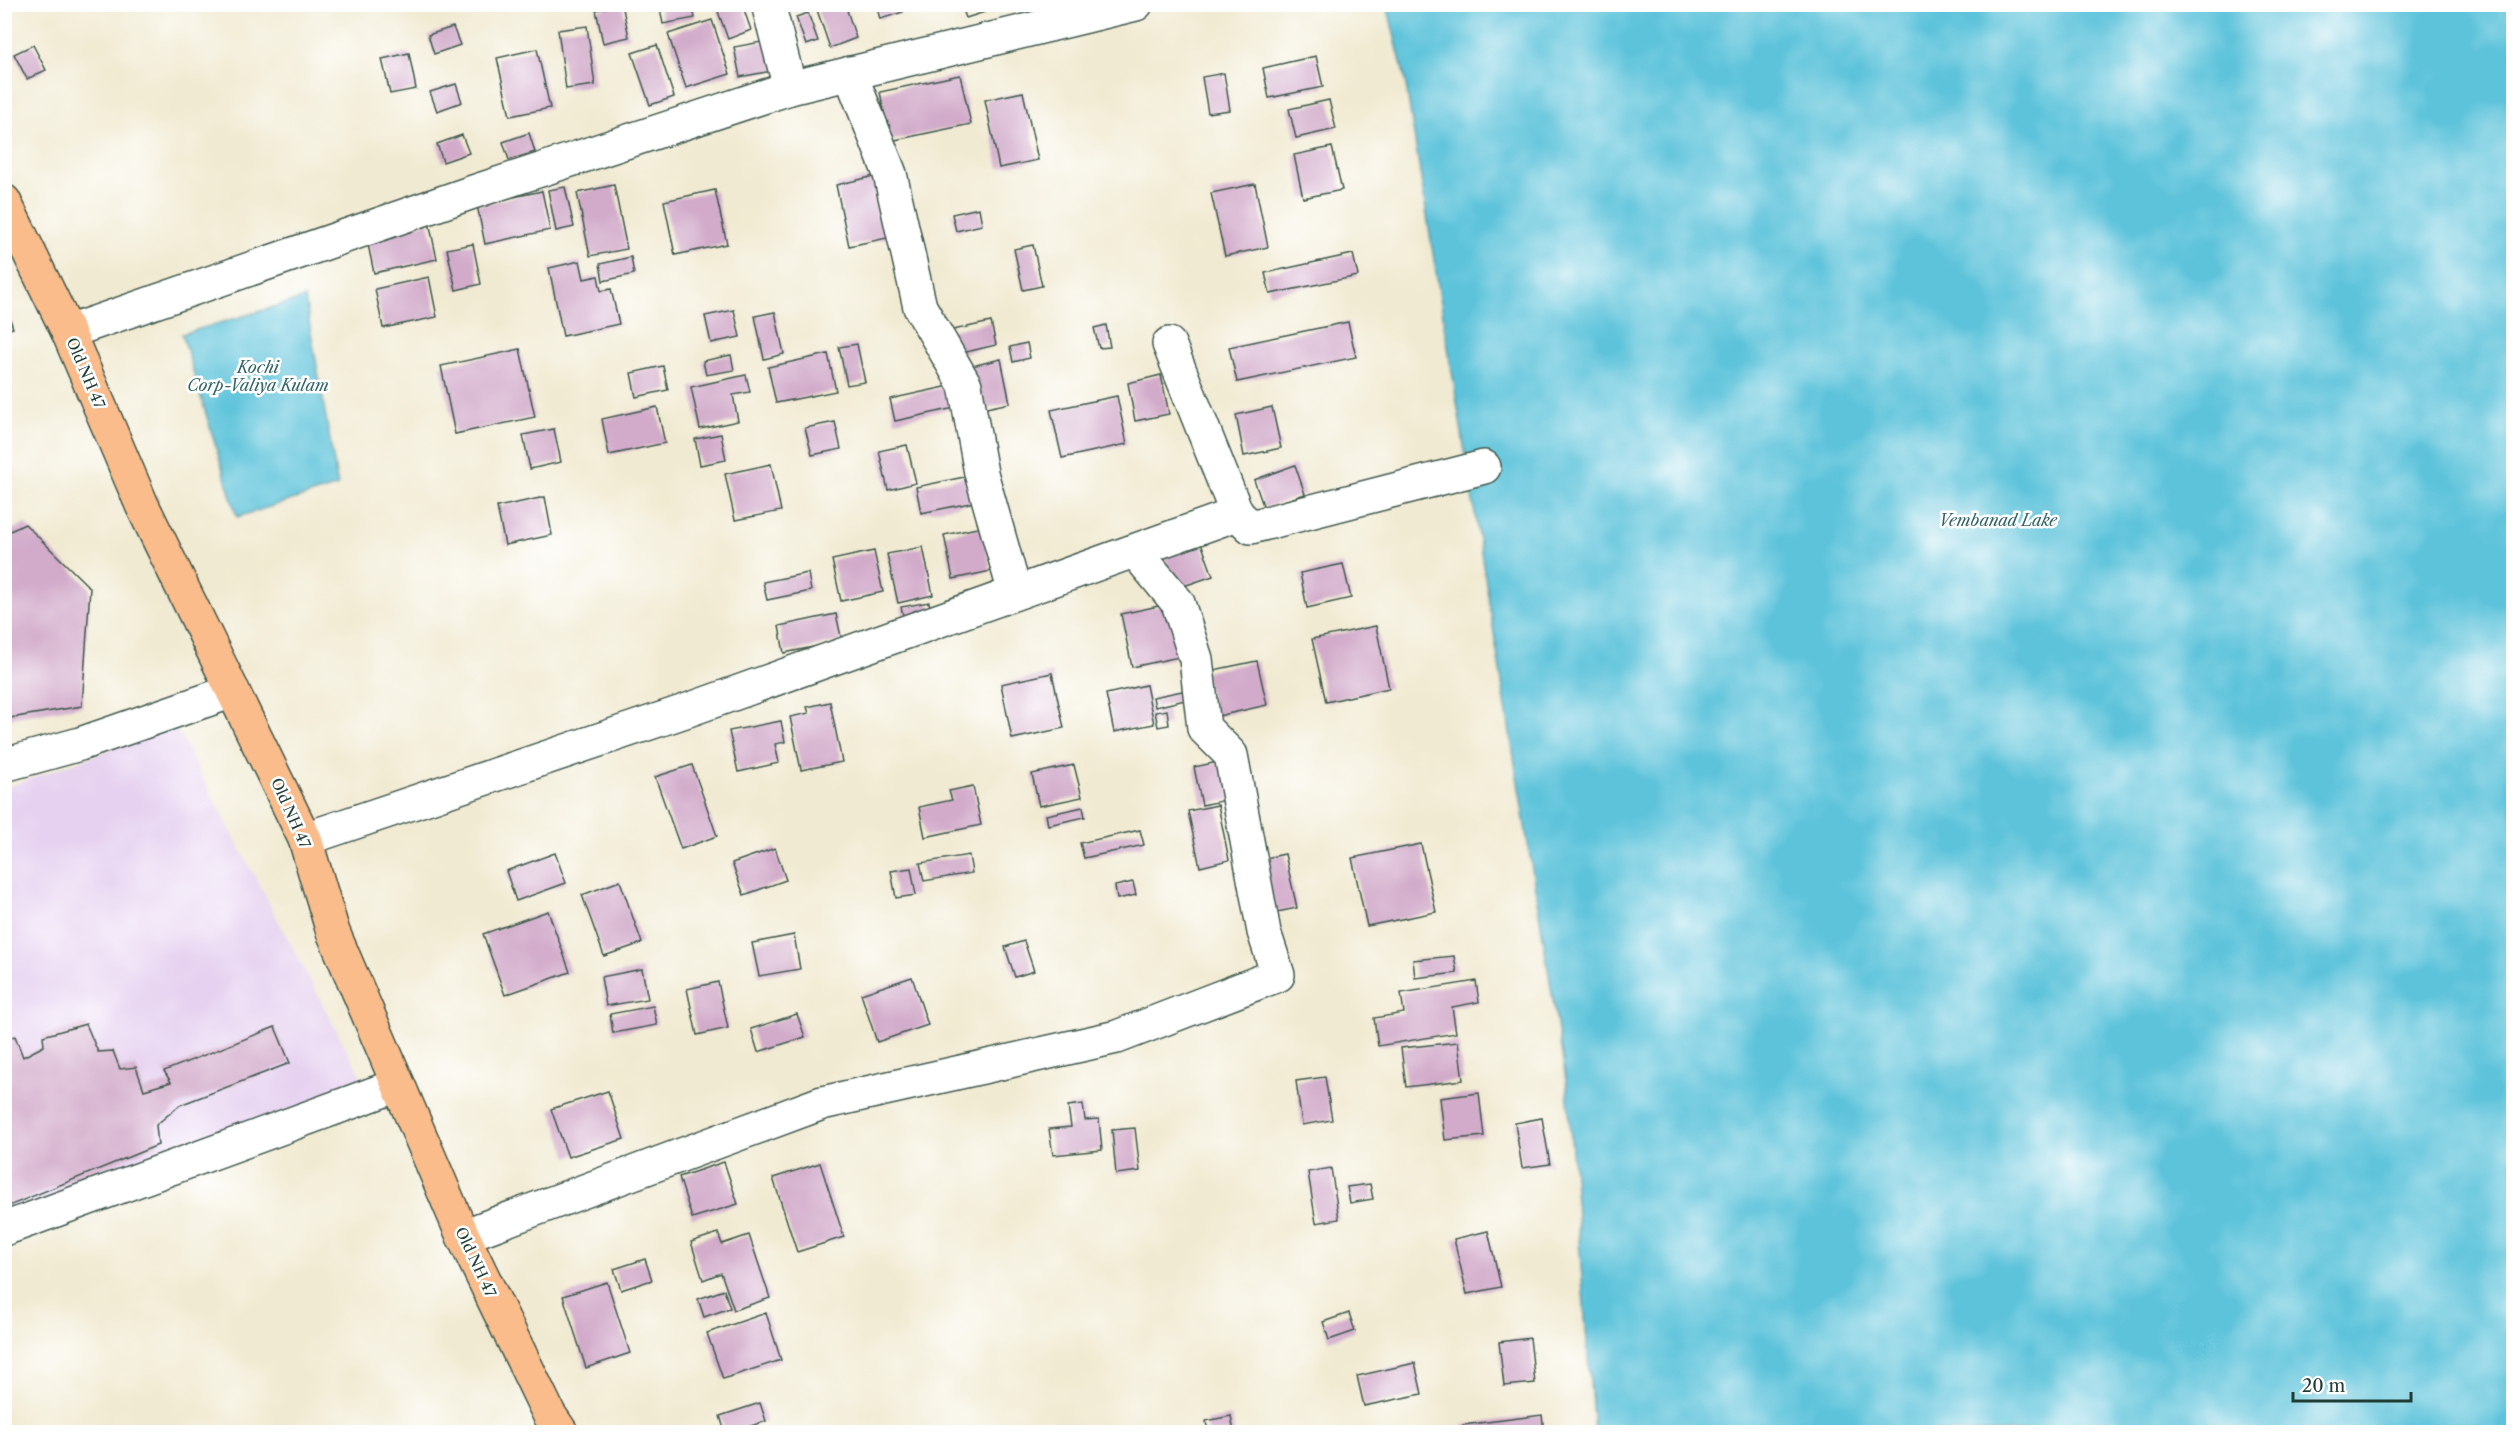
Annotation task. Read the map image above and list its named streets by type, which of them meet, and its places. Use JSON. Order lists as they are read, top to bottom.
{
  "streets": {
    "main road": ["Old NH 47"]
  },
  "water": ["Kochi Corp-Valiya Kulam", "Vembanad Lake"],
  "scale_bar": "20 m"
}
